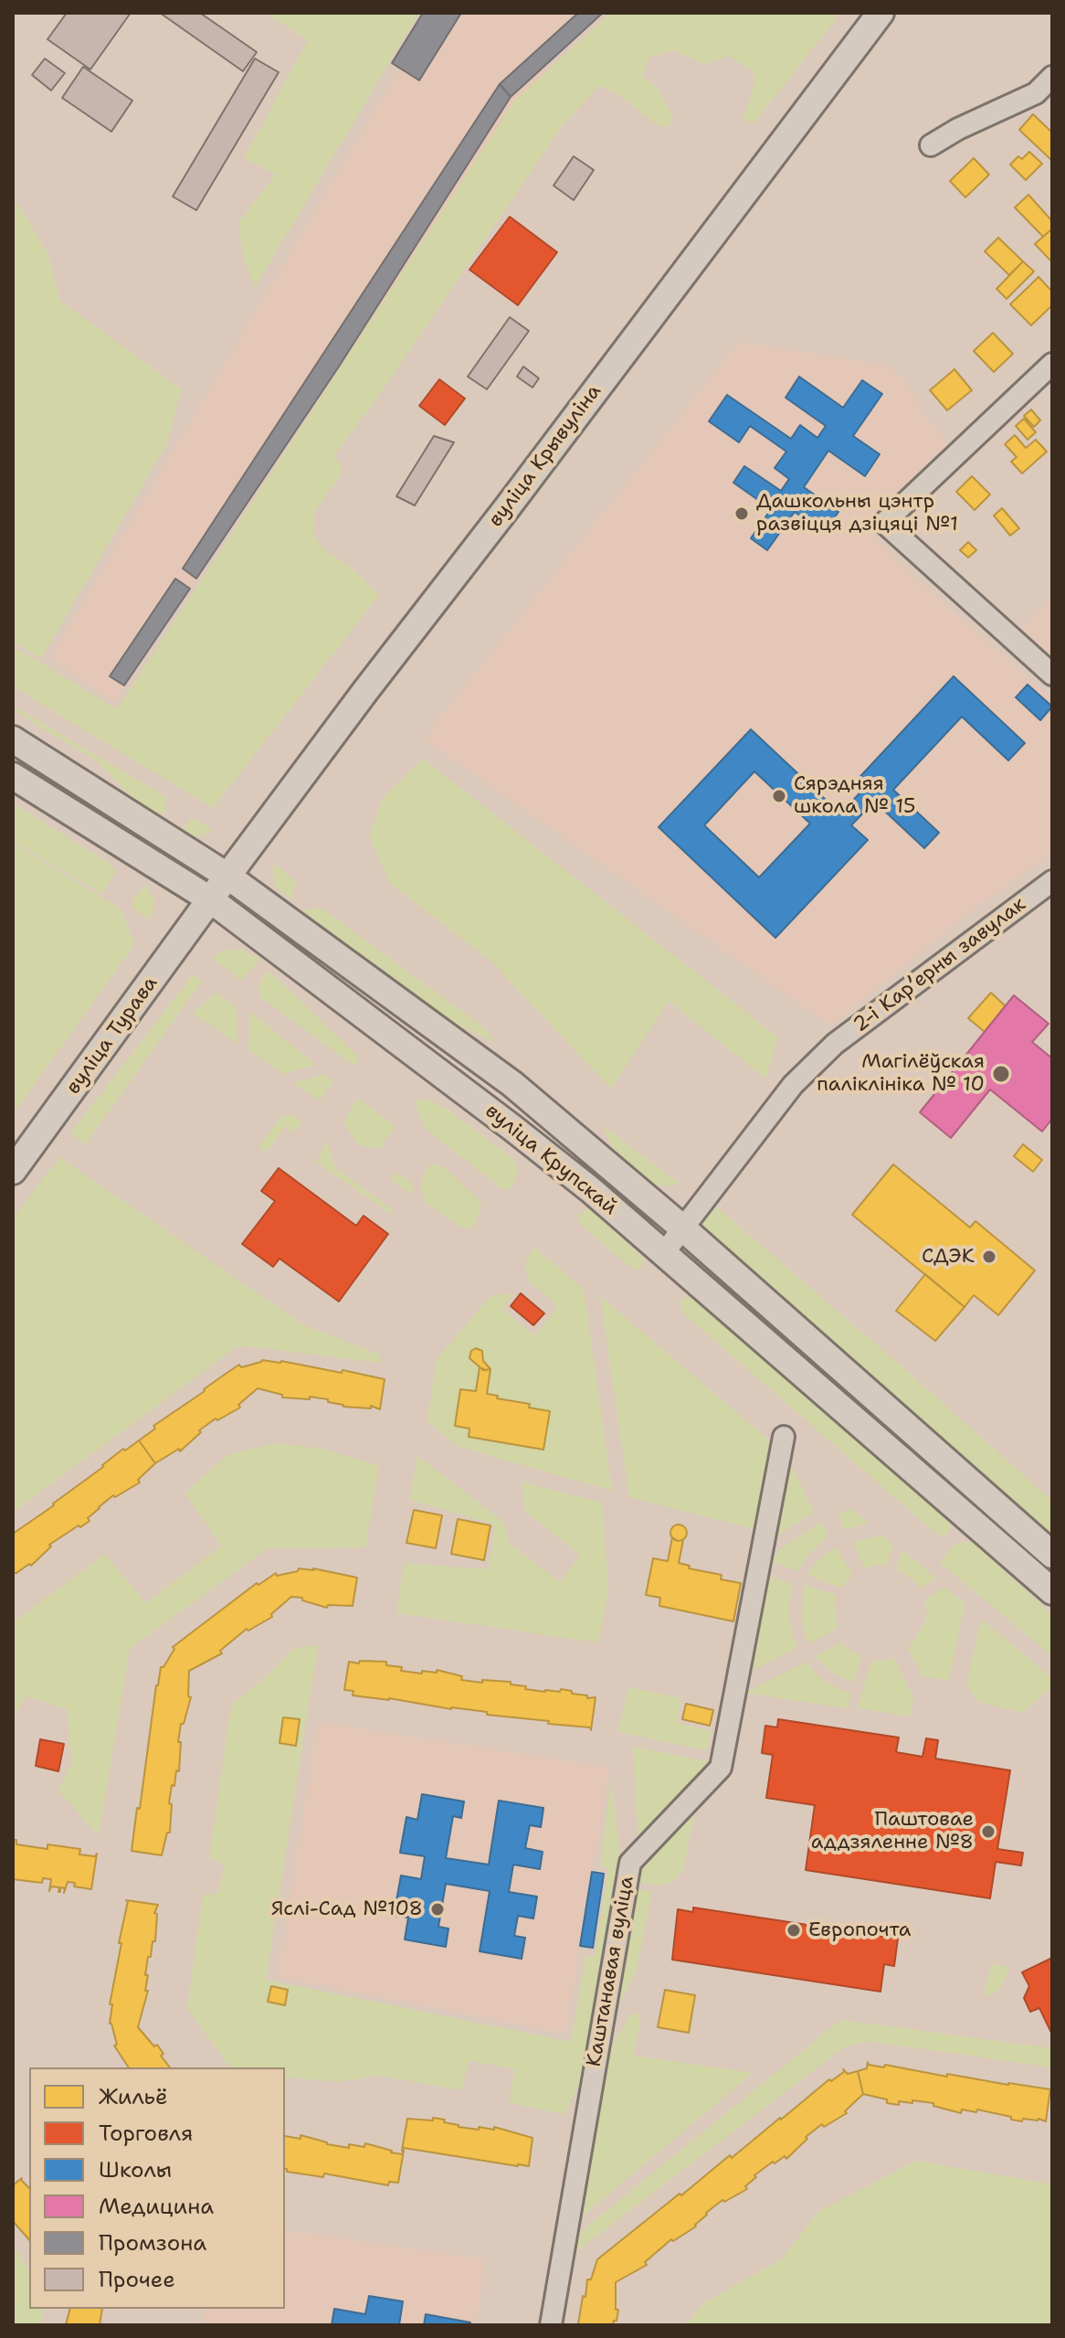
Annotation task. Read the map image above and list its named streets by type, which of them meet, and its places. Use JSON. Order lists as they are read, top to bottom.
{
  "streets": {
    "main road": ["вуліца Крывуліна", "вуліца Турава", "вуліца Крупскай"],
    "street": ["2-і Карʼерны завулак", "Каштанавая вуліца"]
  },
  "crossings": [
    ["вуліца Крывуліна", "вуліца Турава"],
    ["вуліца Крывуліна", "вуліца Крупскай"],
    ["2-і Карʼерны завулак", "вуліца Крупскай"],
    ["вуліца Турава", "вуліца Крупскай"]
  ],
  "places": [
    "Дашкольны цэнтр развіцця дзіцяці №1",
    "Сярэдняя школа № 15",
    "Магілёўская паліклініка № 10",
    "СДЭК",
    "Паштовае аддзяленне №8",
    "Яслі-Сад №108",
    "Европочта"
  ],
  "legend": [
    "Жильё",
    "Торговля",
    "Школы",
    "Медицина",
    "Промзона",
    "Прочее"
  ]
}
